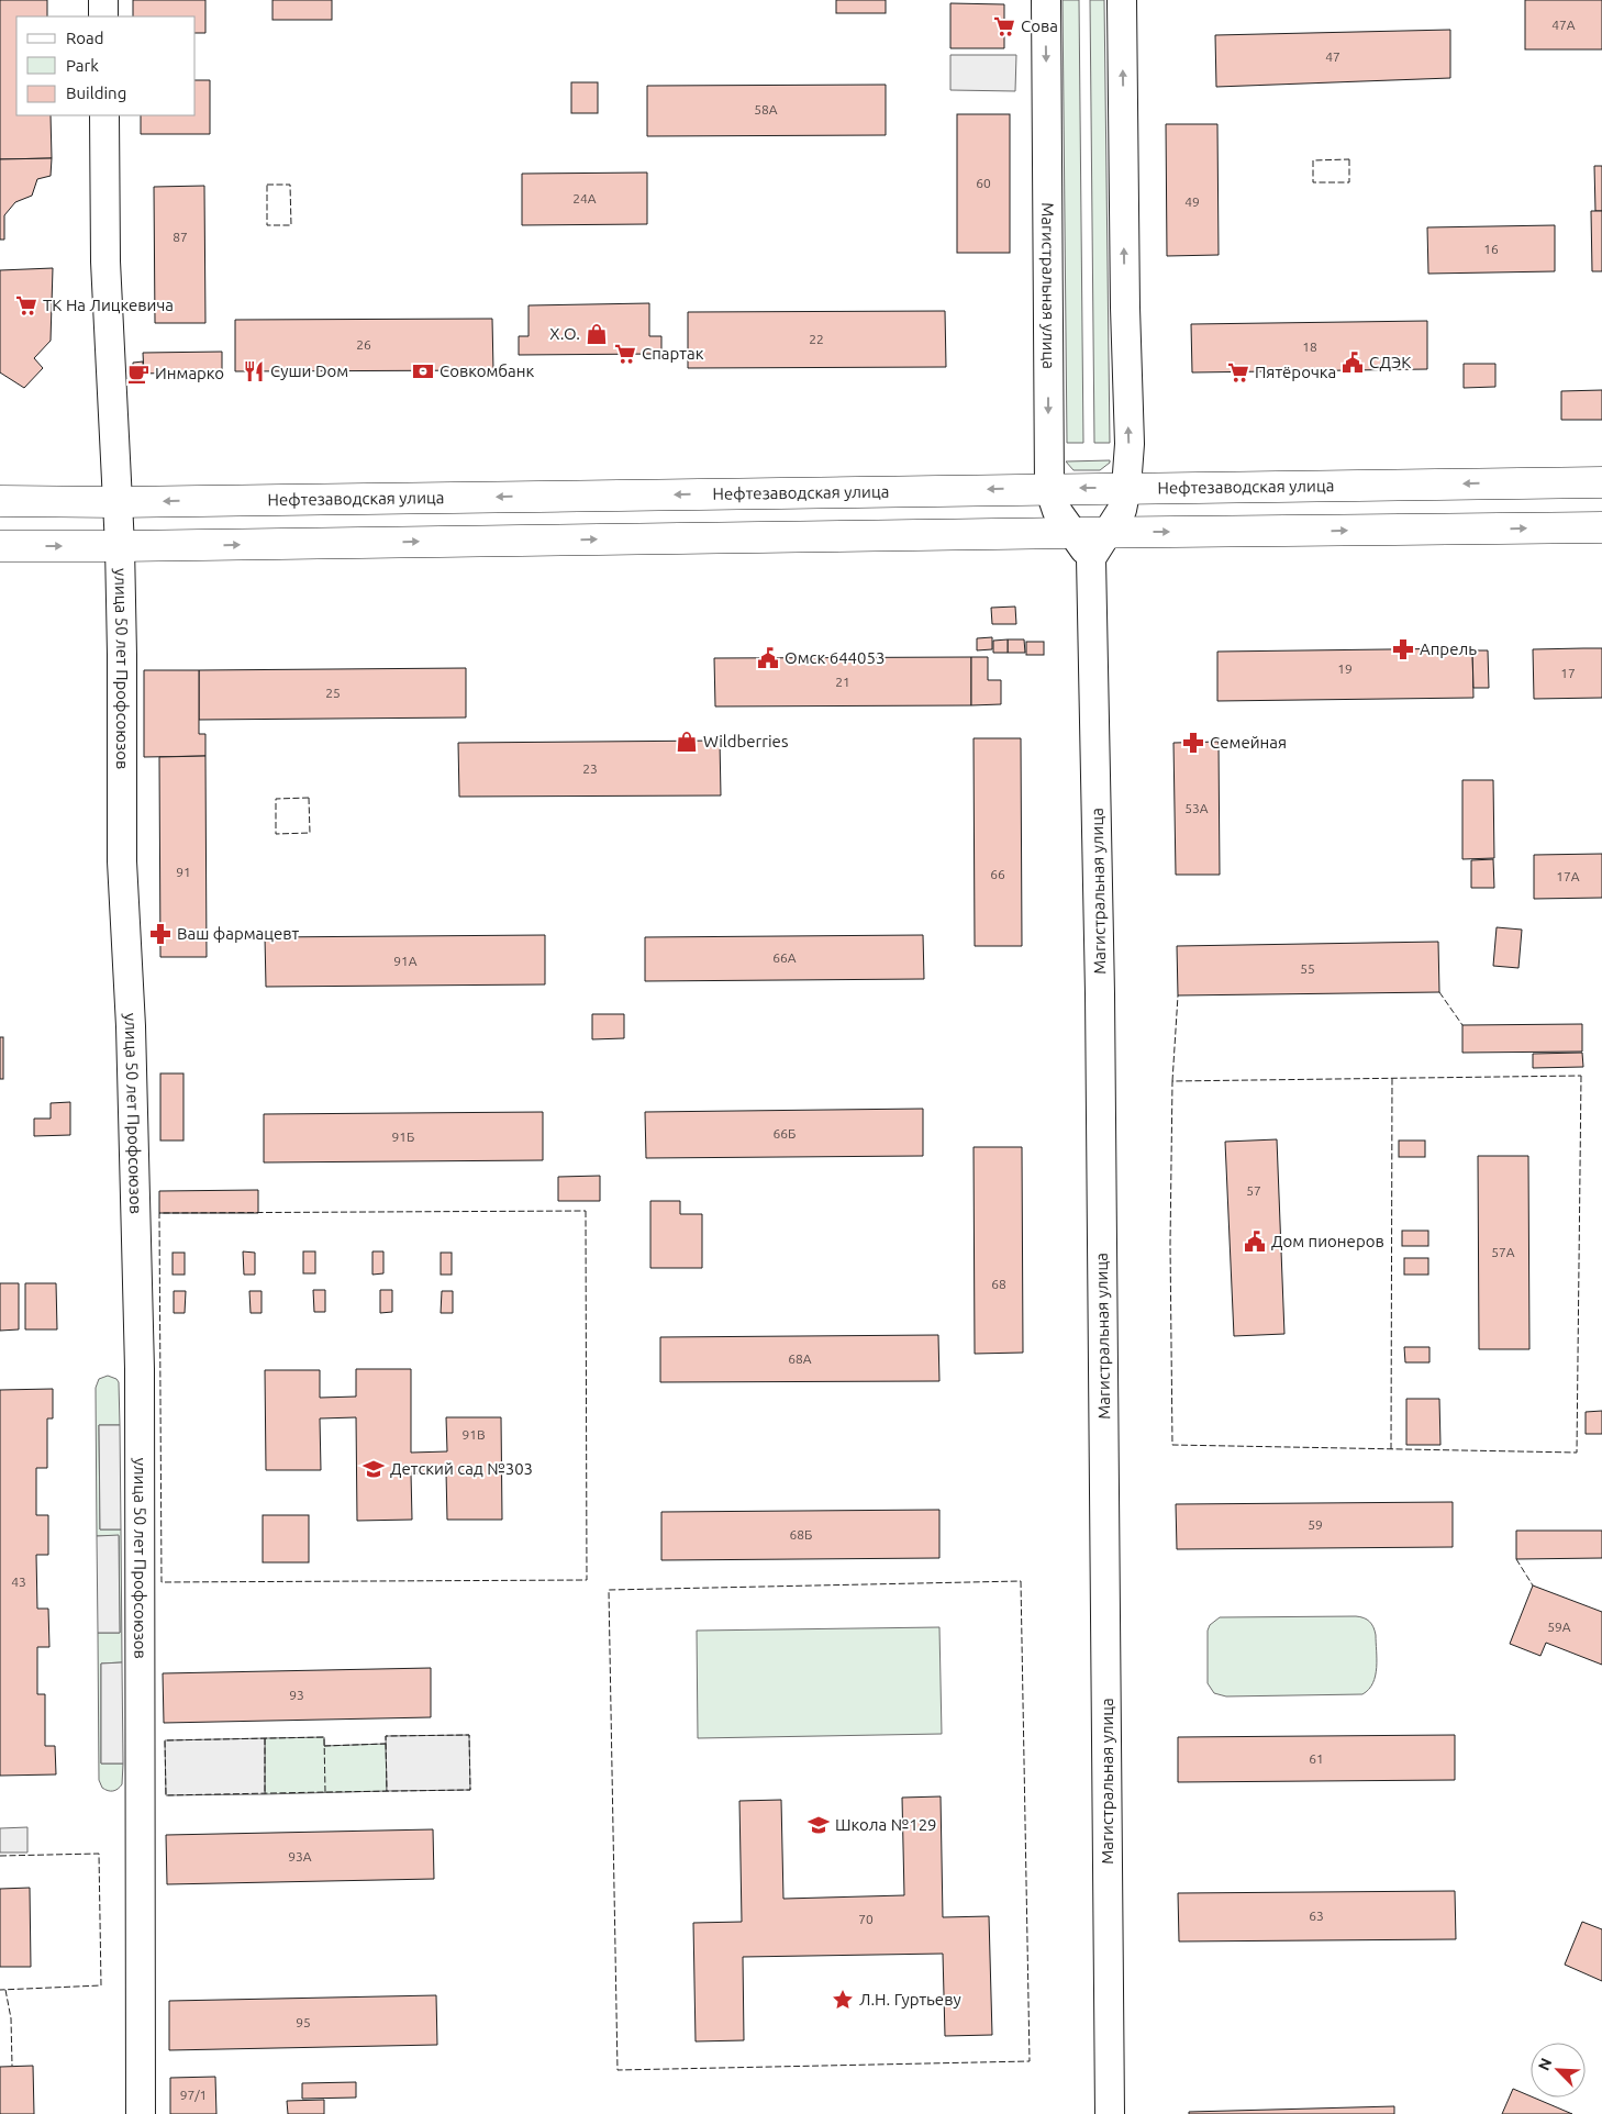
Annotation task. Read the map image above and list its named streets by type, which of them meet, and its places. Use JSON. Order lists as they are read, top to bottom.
{
  "streets": {
    "main road": ["Нефтезаводская улица"],
    "street": ["Магистральная улица", "улица 50 лет Профсоюзов"]
  },
  "crossings": [
    ["Магистральная улица", "Нефтезаводская улица"],
    ["Нефтезаводская улица", "улица 50 лет Профсоюзов"]
  ],
  "places": {
    "supermarket": [
      "Сова",
      "ТК На Лицкевича",
      "Спартак",
      "Пятёрочка"
    ],
    "shop": ["X.O.", "Wildberries"],
    "public building": ["СДЭК", "Омск 644053", "Дом пионеров"],
    "restaurant": ["Суши Dом"],
    "bank": ["Совкомбанк"],
    "cafe": ["Инмарко"],
    "pharmacy": ["Апрель", "Семейная", "Ваш фармацевт"],
    "school or university": ["Детский сад №303", "Школа №129"],
    "place": ["Л.Н. Гуртьеву"]
  },
  "house_numbers": [
    "47А",
    "47",
    "58А",
    "60",
    "24А",
    "49",
    "87",
    "16",
    "22",
    "26",
    "18",
    "19",
    "17",
    "21",
    "25",
    "23",
    "53А",
    "91",
    "66",
    "17А",
    "66А",
    "91А",
    "55",
    "66Б",
    "91Б",
    "57",
    "57А",
    "68",
    "68А",
    "91В",
    "59",
    "68Б",
    "43",
    "59А",
    "93",
    "61",
    "93А",
    "63",
    "70",
    "95",
    "97/1"
  ],
  "legend": ["Road", "Park", "Building"],
  "north": "top left"
}
